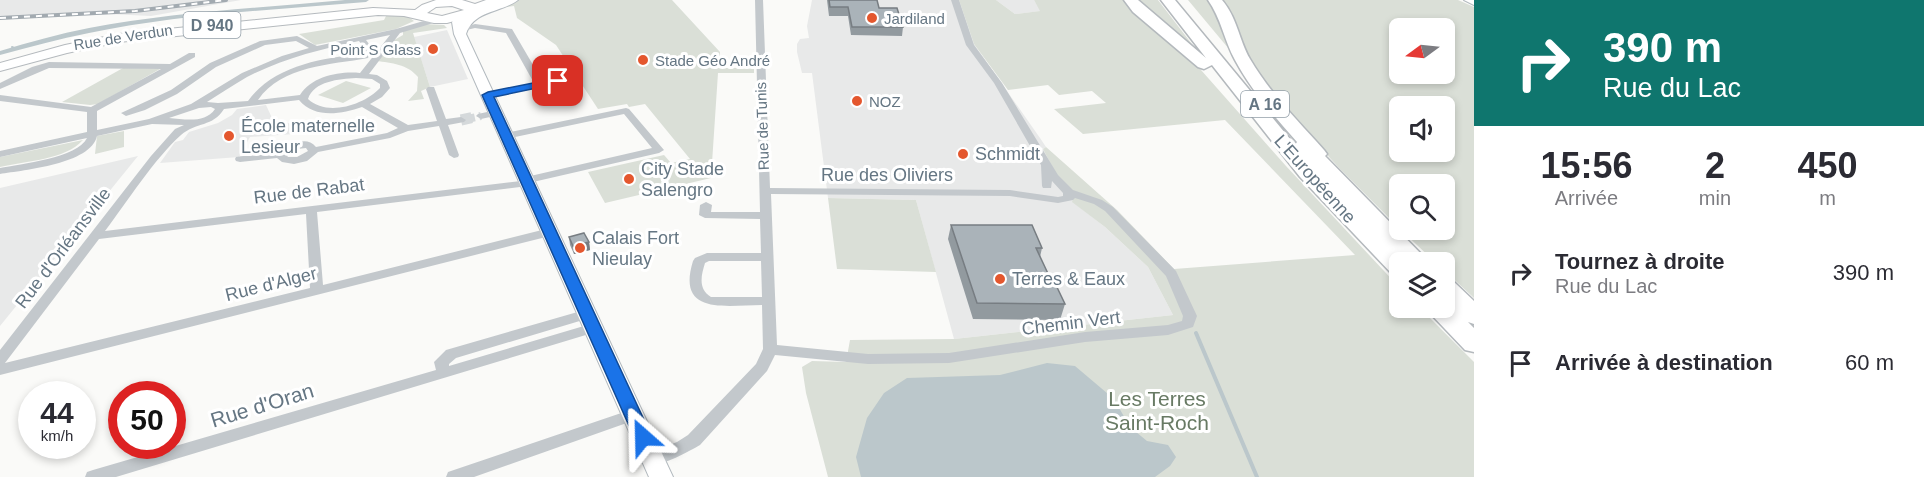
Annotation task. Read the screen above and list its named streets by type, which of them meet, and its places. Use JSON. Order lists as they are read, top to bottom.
{
  "streets": {
    "highway": ["A 16", "L'Européenne"],
    "main road": ["D 940", "Rue de Verdun"],
    "street": [
      "Rue de Tunis",
      "Rue des Oliviers",
      "Rue de Rabat",
      "Rue d'Orléansville",
      "Rue d'Alger",
      "Chemin Vert",
      "Rue d'Oran"
    ]
  },
  "crossings": [
    ["Rue de Verdun", "Rue d'Orléansville"],
    ["Rue de Tunis", "Rue des Oliviers"],
    ["Rue de Tunis", "Chemin Vert"],
    ["Rue des Oliviers", "Chemin Vert"],
    ["Rue de Rabat", "Rue d'Orléansville"]
  ],
  "parks": ["Les Terres Saint-Roch"],
  "places": [
    "Jardiland",
    "Point S Glass",
    "Stade Géo André",
    "NOZ",
    "École maternelle Lesieur",
    "Schmidt",
    "City Stade Salengro",
    "Calais Fort Nieulay",
    "Terres & Eaux"
  ],
  "north": "left",
  "page": {
    "turn": ["390 m", "Rue du Lac"],
    "eta": [
      "15:56",
      "Arrivée",
      "2",
      "min",
      "450",
      "m"
    ],
    "list": [
      {
        "name": "Tournez à droite",
        "note": "Rue du Lac",
        "value": "390 m"
      },
      {
        "name": "Arrivée à destination",
        "value": "60 m"
      }
    ],
    "speed": "44 km/h",
    "limit": "50"
  }
}
